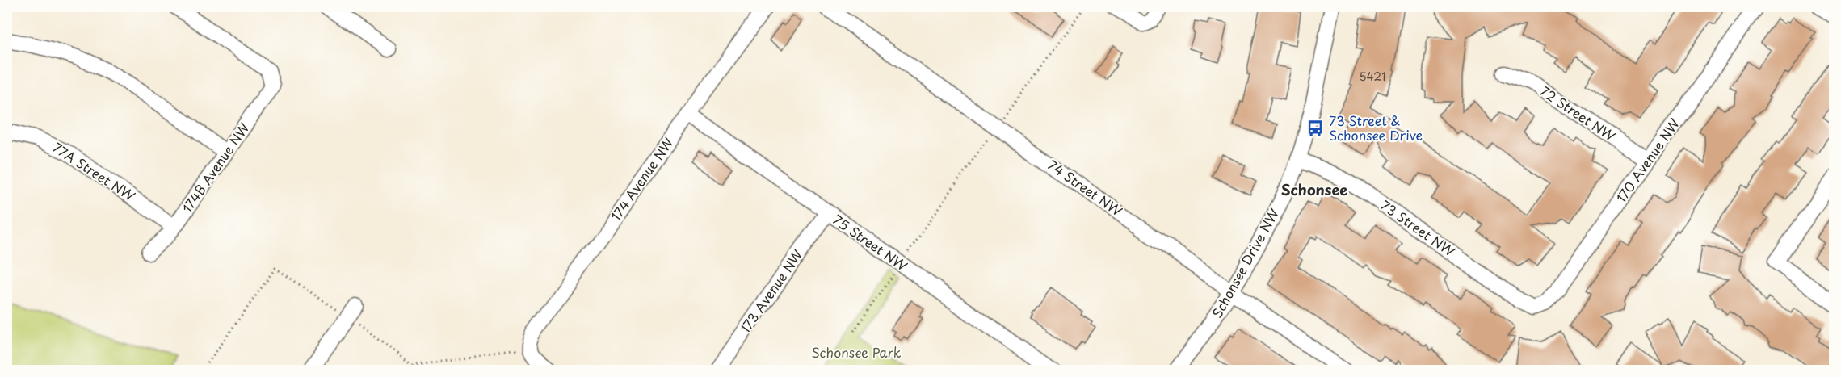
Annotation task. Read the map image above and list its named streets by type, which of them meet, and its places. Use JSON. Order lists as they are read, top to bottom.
{
  "streets": {
    "street": [
      "72 Street NW",
      "170 Avenue NW",
      "174B Avenue NW",
      "77A Street NW",
      "174 Avenue NW",
      "74 Street NW",
      "73 Street NW",
      "75 Street NW",
      "Schonsee Drive NW",
      "173 Avenue NW"
    ]
  },
  "crossings": [
    ["72 Street NW", "170 Avenue NW"],
    ["170 Avenue NW", "73 Street NW"],
    ["174B Avenue NW", "77A Street NW"],
    ["174 Avenue NW", "75 Street NW"],
    ["74 Street NW", "Schonsee Drive NW"],
    ["73 Street NW", "Schonsee Drive NW"],
    ["75 Street NW", "173 Avenue NW"]
  ],
  "districts": ["Schonsee"],
  "parks": ["Schonsee Park"],
  "places": {
    "bus stop": ["73 Street & Schonsee Drive"]
  },
  "house_numbers": ["5421"]
}
